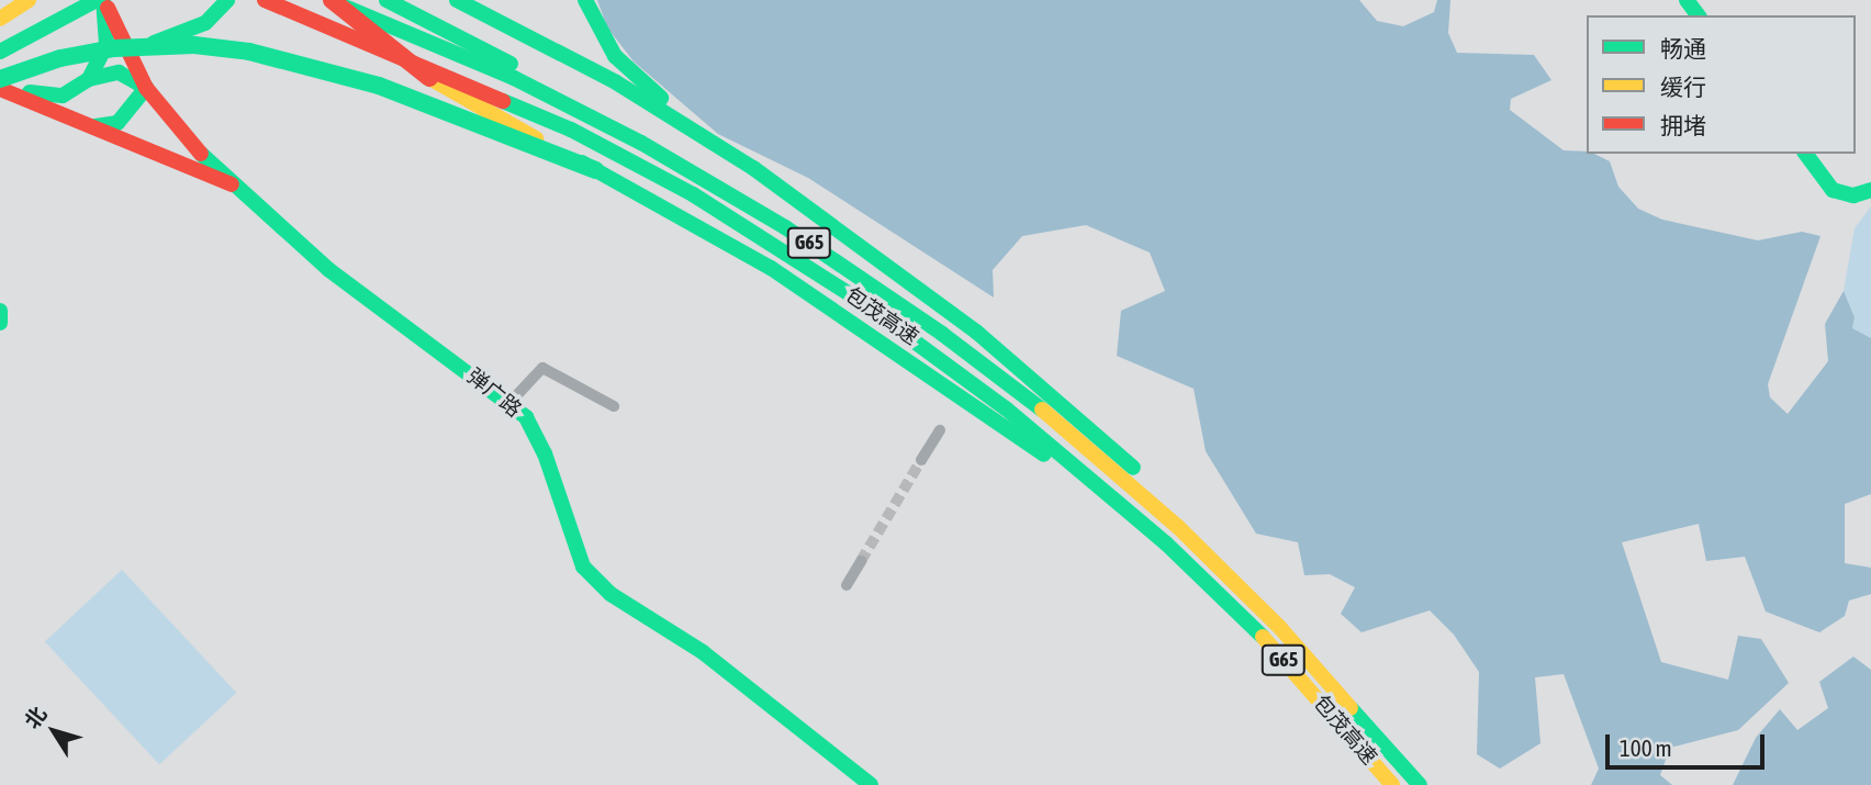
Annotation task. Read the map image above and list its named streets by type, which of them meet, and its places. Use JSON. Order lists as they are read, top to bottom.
{
  "streets": {
    "main road": ["G65", "包茂高速", "弹广路"]
  },
  "legend": ["畅通", "缓行", "拥堵"],
  "scale_bar": "100 m",
  "north": "top left"
}
